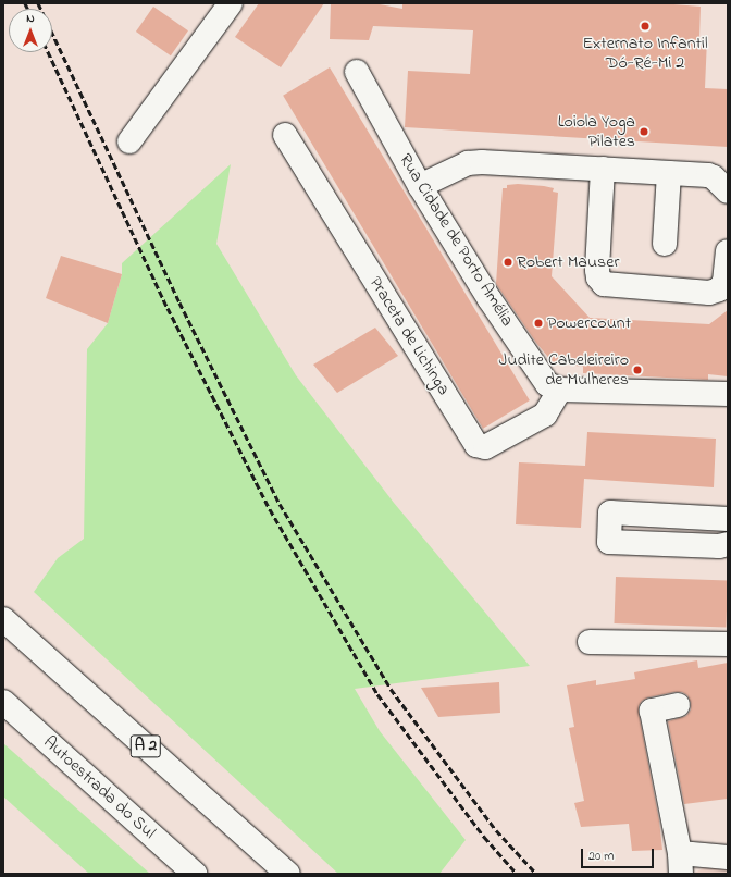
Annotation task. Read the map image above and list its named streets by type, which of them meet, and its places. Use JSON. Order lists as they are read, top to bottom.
{
  "streets": {
    "main road": [
      "Rua Cidade de Porto Amélia",
      "Praceta de Lichinga",
      "A 2",
      "Autoestrada do Sul"
    ]
  },
  "crossings": [
    ["Rua Cidade de Porto Amélia", "Praceta de Lichinga"]
  ],
  "places": [
    "Externato Infantil Dó-Ré-Mi 2",
    "Loiola Yoga Pilates",
    "Robert Mauser",
    "Powercount",
    "Judite Cabeleireiro de Mulheres"
  ],
  "scale_bar": "20 m",
  "north": "top"
}
